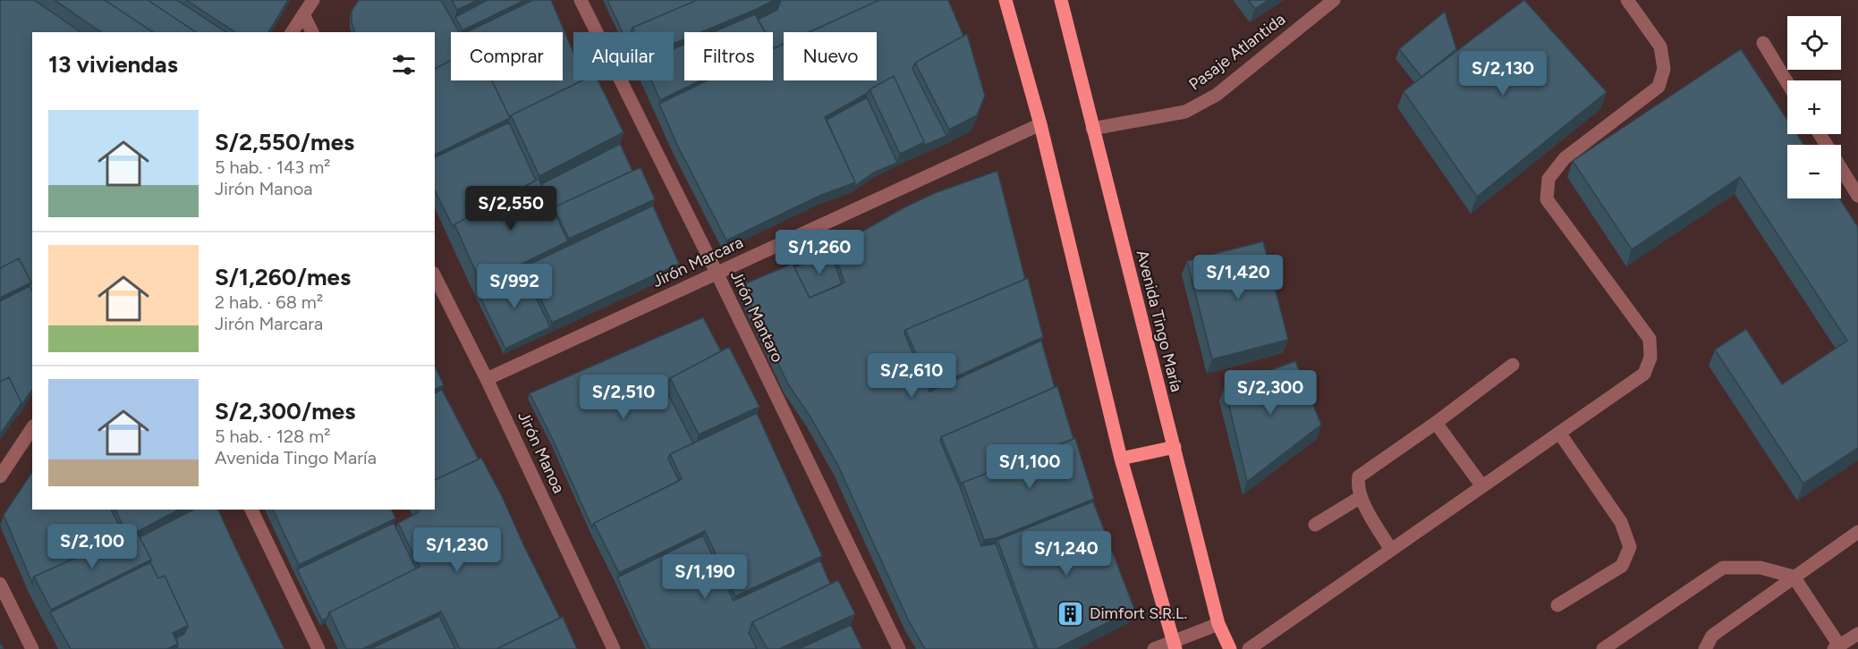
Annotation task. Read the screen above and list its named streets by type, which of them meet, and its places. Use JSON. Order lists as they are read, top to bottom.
{
  "streets": {
    "main road": ["Avenida Tingo María"],
    "street": [
      "Pasaje Atlantida",
      "Jirón Marcara",
      "Jirón Mantaro",
      "Jirón Manoa"
    ]
  },
  "crossings": [
    ["Pasaje Atlantida", "Avenida Tingo María"],
    ["Jirón Marcara", "Jirón Mantaro"],
    ["Jirón Marcara", "Jirón Manoa"]
  ],
  "places": {
    "building": ["Dimfort S.R.L."]
  },
  "page": {
    "map_buttons": ["+", "−"],
    "chip": [
      "Comprar",
      "Alquilar",
      "Filtros",
      "Nuevo"
    ],
    "heading": "13 viviendas",
    "price": [
      "S/2,130",
      "S/2,550",
      "S/1,260",
      "S/1,420",
      "S/992",
      "S/2,610",
      "S/2,300",
      "S/2,510",
      "S/1,100",
      "S/2,100",
      "S/1,230",
      "S/1,240",
      "S/1,190"
    ],
    "list": [
      {
        "name": "S/2,550/mes",
        "note": "5 hab. · 143 m² · Jirón Manoa"
      },
      {
        "name": "S/1,260/mes",
        "note": "2 hab. · 68 m² · Jirón Marcara"
      },
      {
        "name": "S/2,300/mes",
        "note": "5 hab. · 128 m² · Avenida Tingo María"
      }
    ]
  }
}
